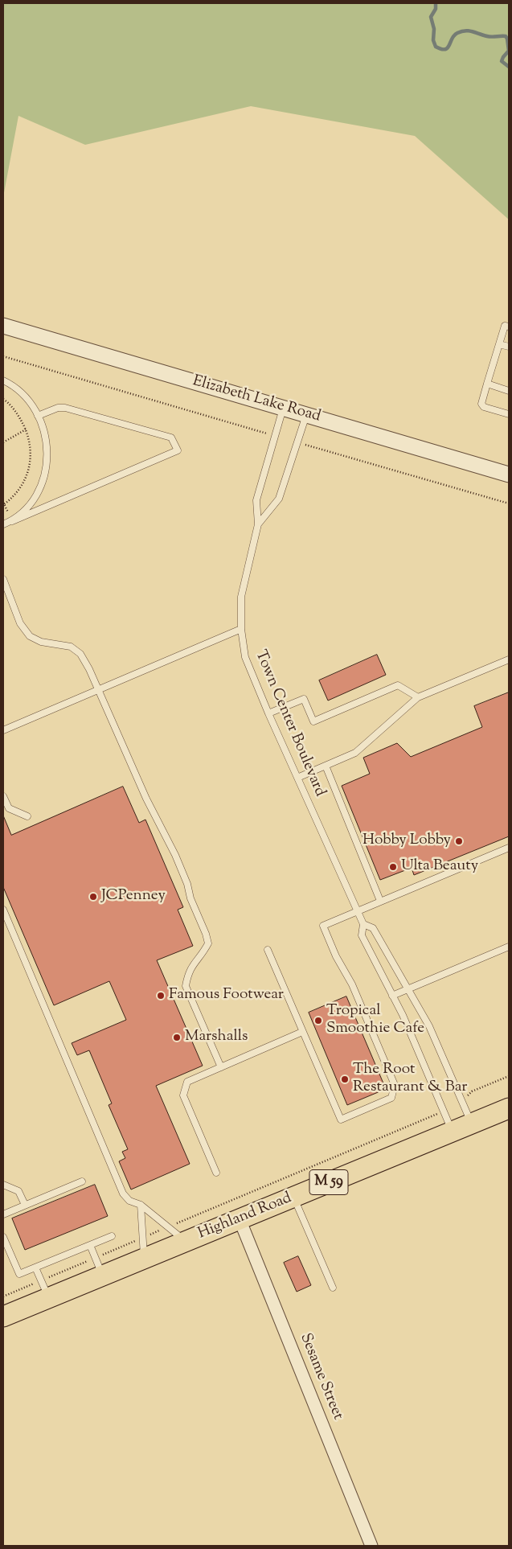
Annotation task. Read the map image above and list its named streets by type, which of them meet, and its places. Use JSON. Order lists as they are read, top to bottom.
{
  "streets": {
    "highway": ["M 59", "Highland Road"],
    "street": ["Elizabeth Lake Road", "Sesame Street"],
    "lane": ["Town Center Boulevard"]
  },
  "crossings": [
    ["Elizabeth Lake Road", "Town Center Boulevard"],
    ["Town Center Boulevard", "Highland Road"],
    ["Highland Road", "Sesame Street"]
  ],
  "places": [
    "Hobby Lobby",
    "Ulta Beauty",
    "JCPenney",
    "Famous Footwear",
    "Tropical Smoothie Cafe",
    "Marshalls",
    "The Root Restaurant & Bar"
  ]
}
